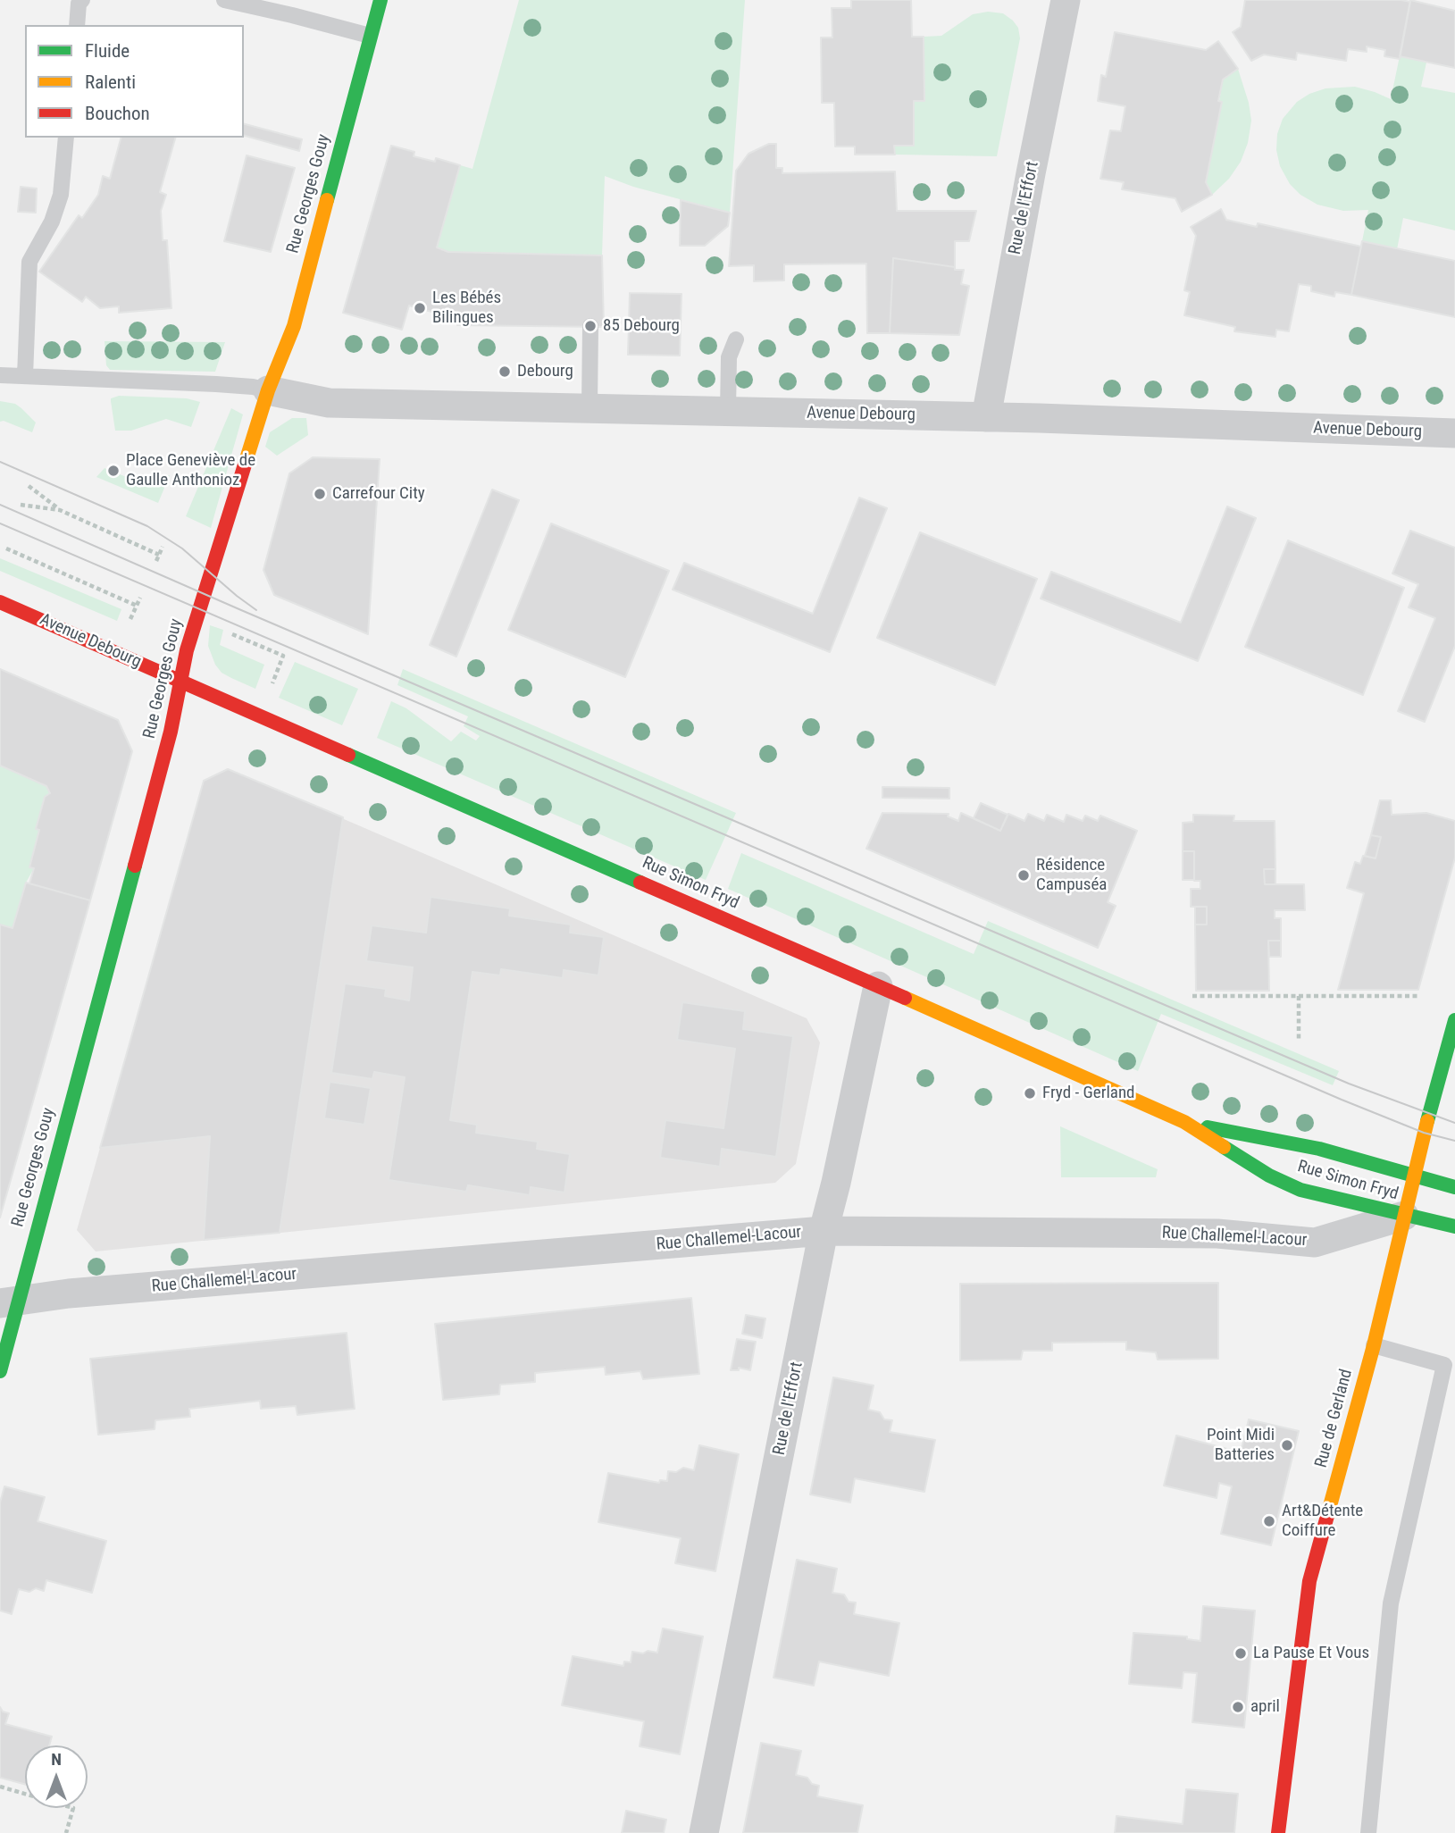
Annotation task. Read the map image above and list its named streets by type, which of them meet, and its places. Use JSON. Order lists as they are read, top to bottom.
{
  "streets": {
    "street": [
      "Rue Georges Gouy",
      "Rue de l'Effort",
      "Avenue Debourg",
      "Rue Simon Fryd",
      "Rue Challemel-Lacour",
      "Rue de Gerland"
    ]
  },
  "crossings": [
    ["Rue Georges Gouy", "Avenue Debourg"],
    ["Rue Georges Gouy", "Rue Simon Fryd"],
    ["Rue Georges Gouy", "Rue Challemel-Lacour"],
    ["Rue de l'Effort", "Avenue Debourg"],
    ["Rue de l'Effort", "Rue Simon Fryd"],
    ["Rue de l'Effort", "Rue Challemel-Lacour"],
    ["Avenue Debourg", "Rue Simon Fryd"],
    ["Rue Simon Fryd", "Rue Challemel-Lacour"],
    ["Rue Simon Fryd", "Rue de Gerland"],
    ["Rue Challemel-Lacour", "Rue de Gerland"]
  ],
  "places": [
    "Les Bébés Bilingues",
    "85 Debourg",
    "Debourg",
    "Place Geneviève de Gaulle Anthonioz",
    "Carrefour City",
    "Résidence Campuséa",
    "Fryd - Gerland",
    "Point Midi Batteries",
    "Art&Détente Coiffure",
    "La Pause Et Vous",
    "april"
  ],
  "legend": ["Fluide", "Ralenti", "Bouchon"],
  "north": "top"
}
